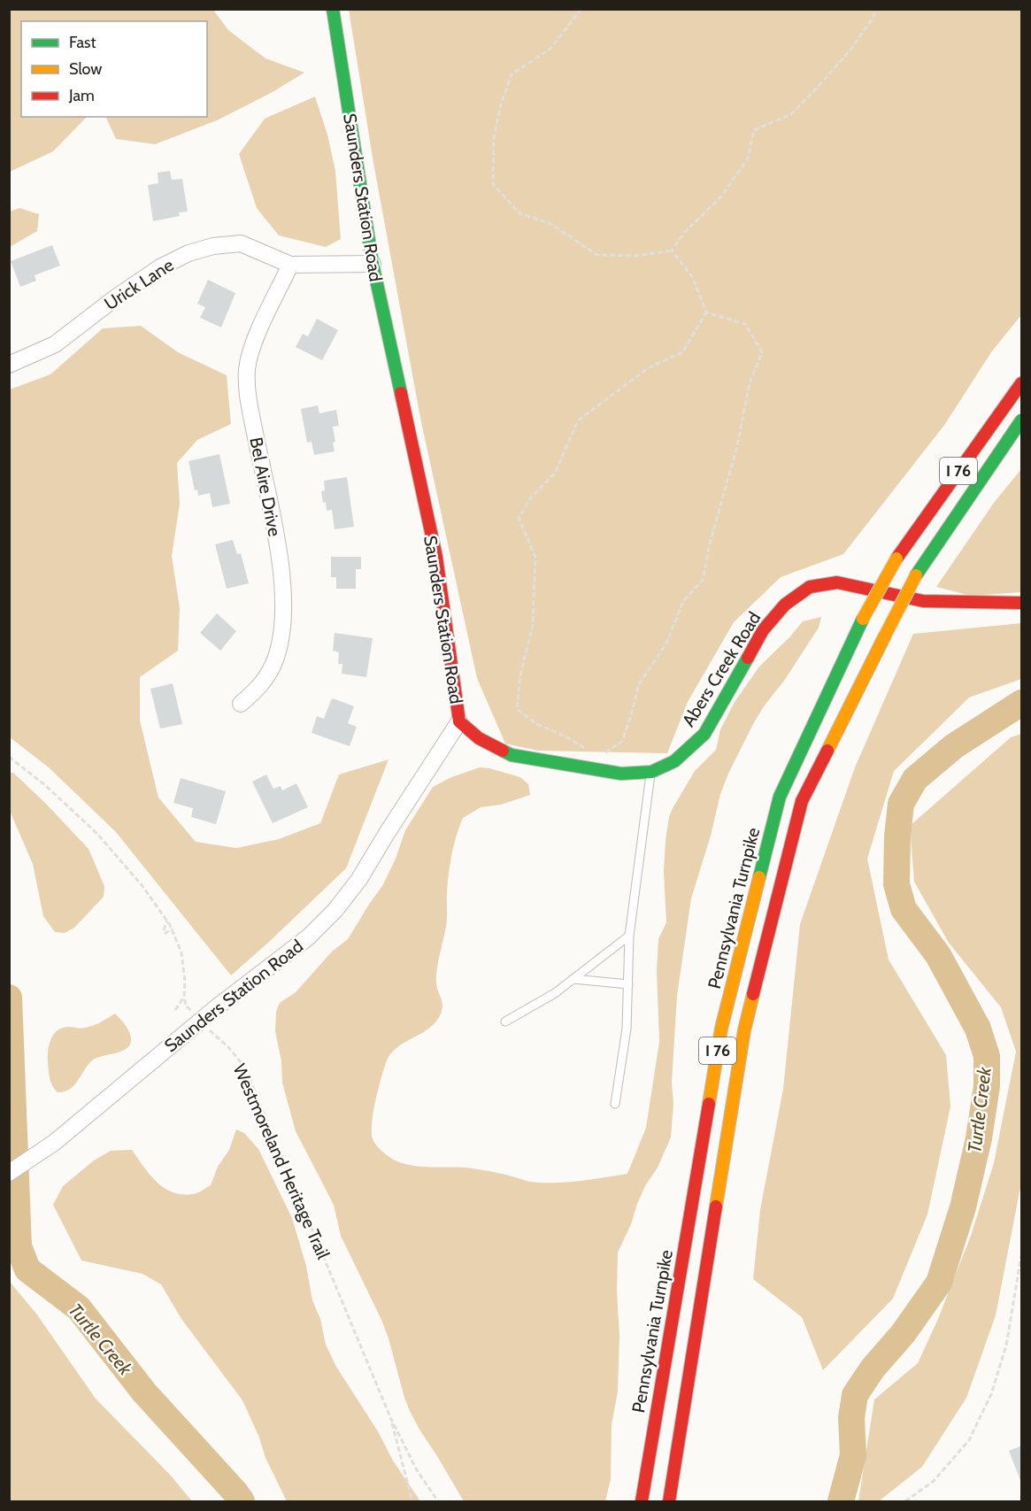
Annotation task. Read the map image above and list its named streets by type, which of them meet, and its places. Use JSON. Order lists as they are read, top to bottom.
{
  "streets": {
    "main road": [
      "Saunders Station Road",
      "I 76",
      "Abers Creek Road",
      "Pennsylvania Turnpike"
    ],
    "street": ["Urick Lane", "Bel Aire Drive"],
    "path": ["Westmoreland Heritage Trail"]
  },
  "crossings": [
    ["Saunders Station Road", "Urick Lane"],
    ["Saunders Station Road", "Abers Creek Road"],
    ["Saunders Station Road", "Westmoreland Heritage Trail"],
    ["Urick Lane", "Bel Aire Drive"]
  ],
  "water": ["Turtle Creek"],
  "legend": ["Fast", "Slow", "Jam"]
}
